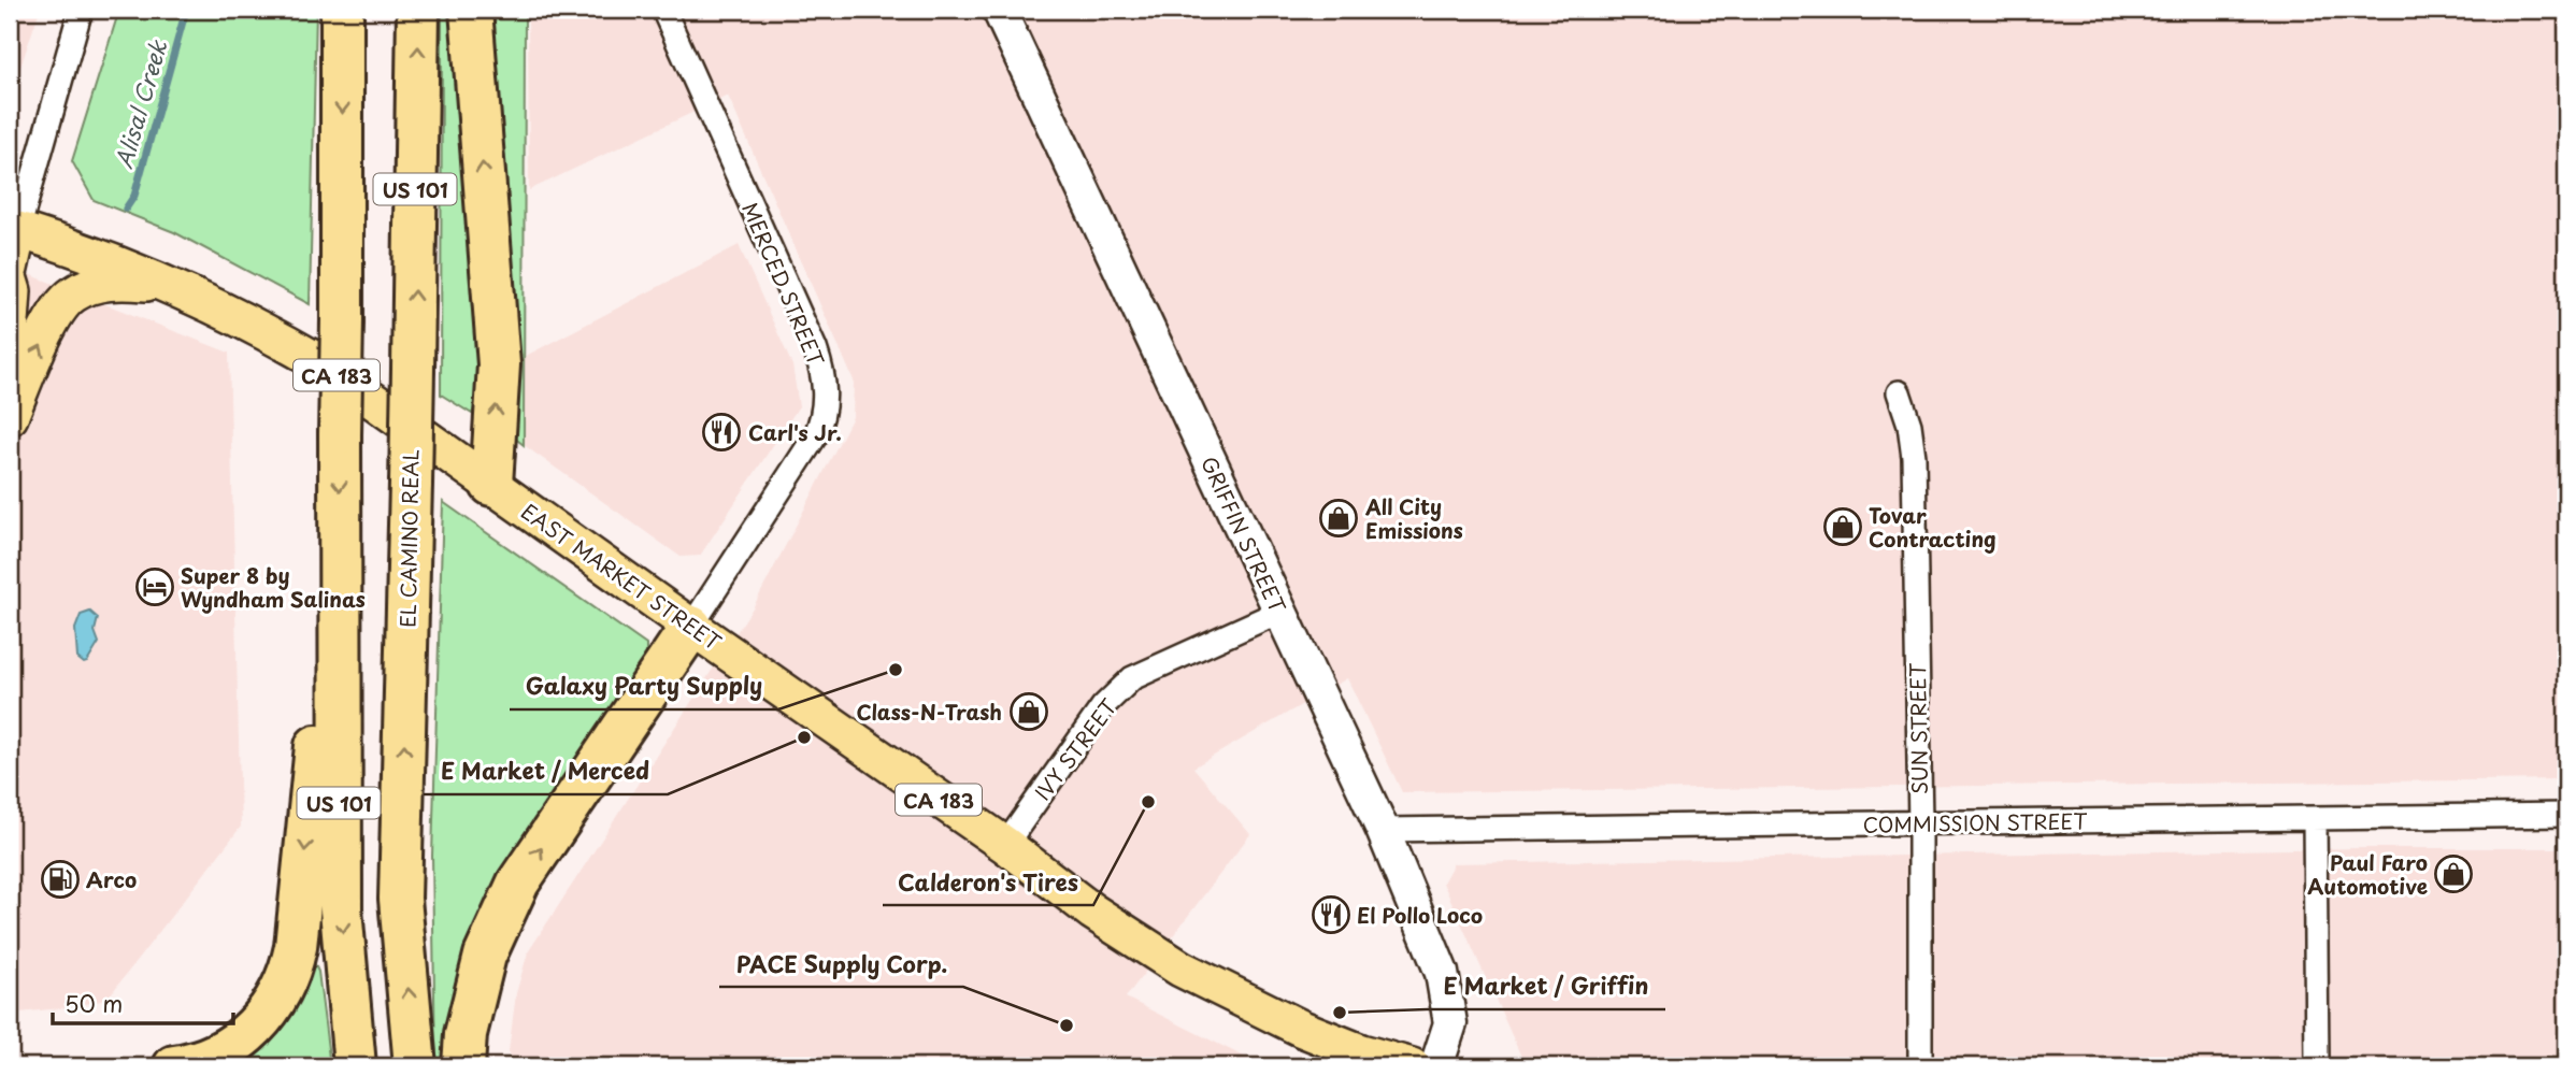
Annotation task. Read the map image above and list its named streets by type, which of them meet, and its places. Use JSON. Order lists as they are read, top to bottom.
{
  "streets": {
    "highway": ["US 101", "EL CAMINO REAL"],
    "main road": ["CA 183", "EAST MARKET STREET"],
    "street": [
      "MERCED STREET",
      "GRIFFIN STREET",
      "SUN STREET",
      "IVY STREET",
      "COMMISSION STREET"
    ]
  },
  "crossings": [
    ["MERCED STREET", "EAST MARKET STREET"],
    ["GRIFFIN STREET", "IVY STREET"],
    ["GRIFFIN STREET", "COMMISSION STREET"],
    ["EAST MARKET STREET", "IVY STREET"],
    ["SUN STREET", "COMMISSION STREET"]
  ],
  "water": ["Alisal Creek"],
  "places": {
    "restaurant": ["Carl's Jr.", "El Pollo Loco"],
    "shop": [
      "All City Emissions",
      "Tovar Contracting",
      "Class-N-Trash",
      "Paul Faro Automotive"
    ],
    "hotel": ["Super 8 by Wyndham Salinas"],
    "other": [
      "Galaxy Party Supply",
      "E Market / Merced",
      "Calderon's Tires",
      "E Market / Griffin",
      "PACE Supply Corp."
    ],
    "fuel station": ["Arco"]
  },
  "scale_bar": "50 m"
}
